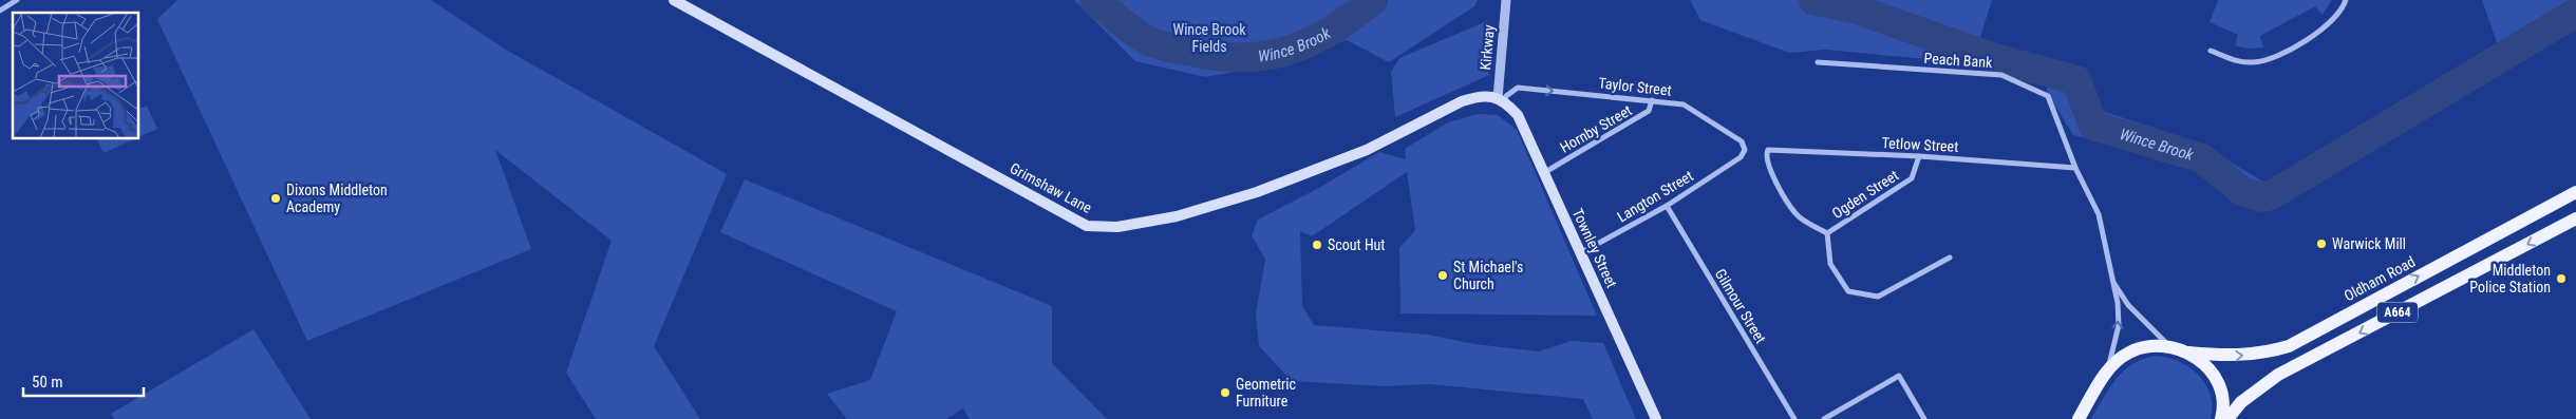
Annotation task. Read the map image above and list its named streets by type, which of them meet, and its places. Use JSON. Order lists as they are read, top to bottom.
{
  "streets": {
    "main road": [
      "Grimshaw Lane",
      "Townley Street",
      "Oldham Road",
      "A664"
    ],
    "street": [
      "Kirkway",
      "Peach Bank",
      "Taylor Street",
      "Hornby Street",
      "Tetlow Street",
      "Ogden Street",
      "Langton Street",
      "Gilmour Street"
    ]
  },
  "crossings": [
    ["Kirkway", "Taylor Street"],
    ["Kirkway", "Grimshaw Lane"],
    ["Kirkway", "Townley Street"],
    ["Peach Bank", "Tetlow Street"],
    ["Peach Bank", "A664"],
    ["Taylor Street", "Hornby Street"],
    ["Taylor Street", "Grimshaw Lane"],
    ["Taylor Street", "Langton Street"],
    ["Taylor Street", "Townley Street"],
    ["Hornby Street", "Townley Street"],
    ["Tetlow Street", "Ogden Street"],
    ["Grimshaw Lane", "Townley Street"],
    ["Langton Street", "Townley Street"],
    ["Langton Street", "Gilmour Street"],
    ["Oldham Road", "A664"]
  ],
  "one_way": ["Taylor Street"],
  "water": ["Wince Brook"],
  "parks": ["Wince Brook Fields"],
  "places": [
    "Dixons Middleton Academy",
    "Warwick Mill",
    "Scout Hut",
    "St Michael's Church",
    "Middleton Police Station",
    "Geometric Furniture"
  ],
  "scale_bar": "50 m"
}
